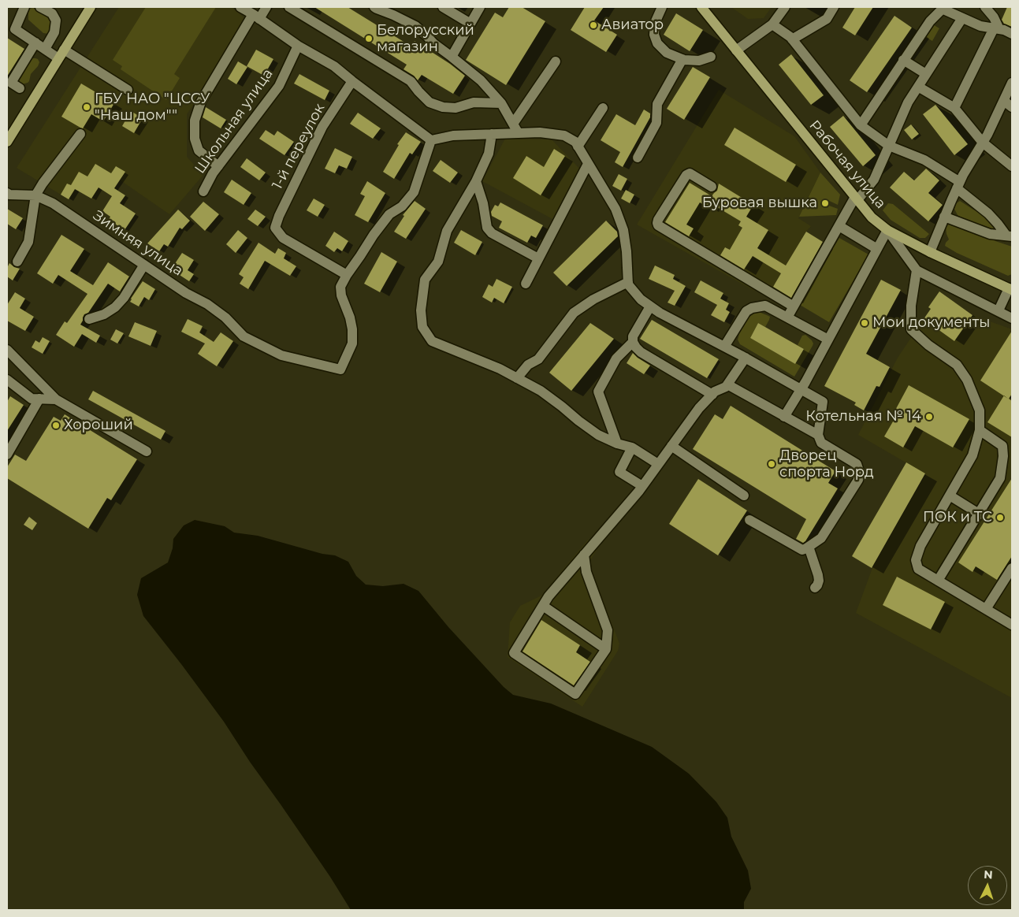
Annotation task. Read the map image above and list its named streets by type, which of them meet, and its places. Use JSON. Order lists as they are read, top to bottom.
{
  "streets": {
    "main road": ["Рабочая улица"],
    "street": ["Школьная улица", "1-й переулок", "Зимняя улица"]
  },
  "crossings": [
    ["1-й переулок", "Зимняя улица"]
  ],
  "places": [
    "Авиатор",
    "Белорусский магазин",
    "ГБУ НАО \"ЦССУ \"Наш дом\"\"",
    "Буровая вышка",
    "Мои документы",
    "Котельная № 14",
    "Хороший",
    "Дворец спорта Норд",
    "ПОК и ТС"
  ],
  "north": "top"
}
